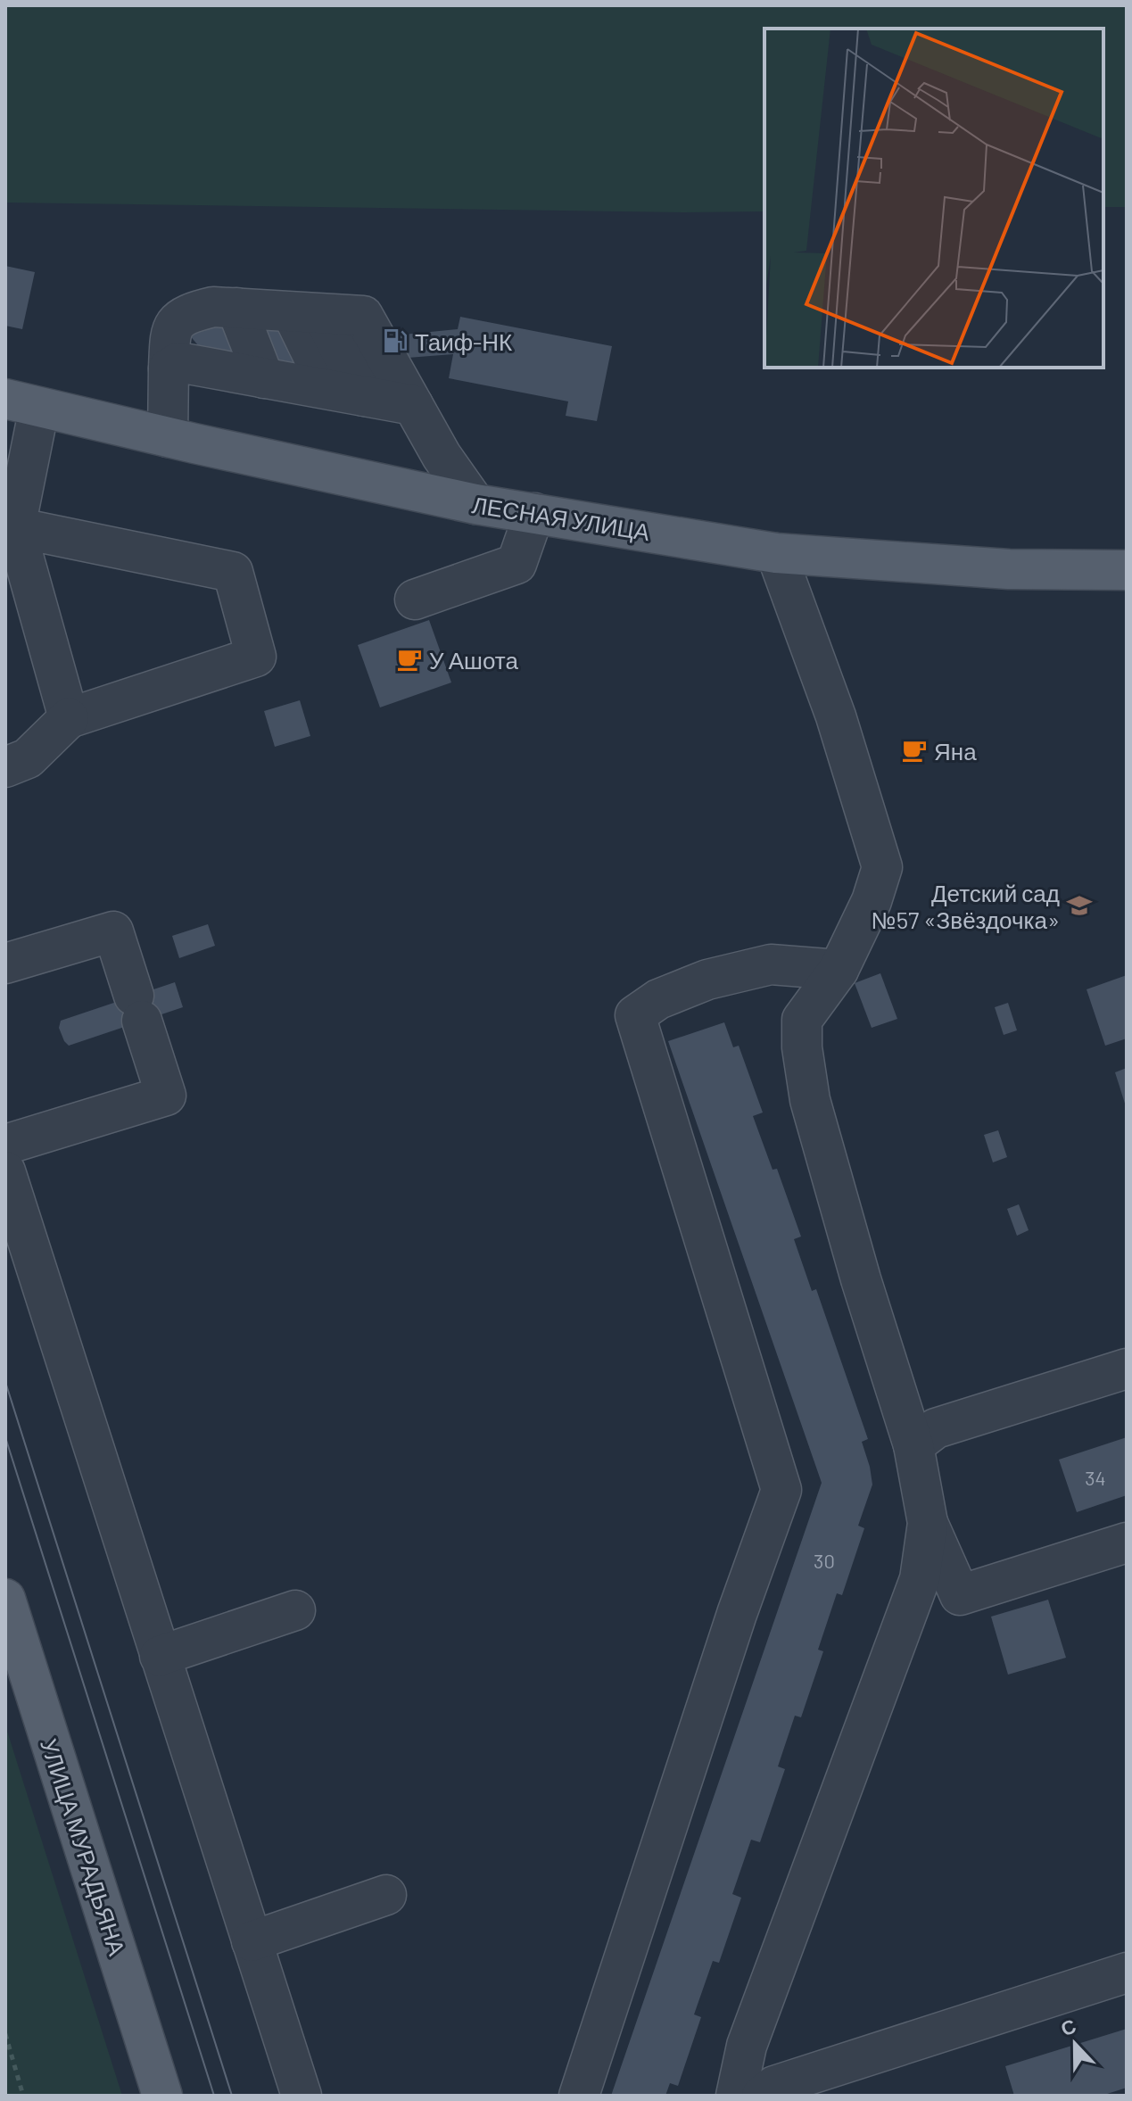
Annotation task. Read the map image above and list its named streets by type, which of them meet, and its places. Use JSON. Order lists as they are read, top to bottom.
{
  "streets": {
    "main road": ["ЛЕСНАЯ УЛИЦА", "УЛИЦА МУРАДЬЯНА"]
  },
  "places": {
    "fuel station": ["Таиф-НК"],
    "cafe": ["У Ашота", "Яна"],
    "school or university": ["Детский сад №57 «Звёздочка»"]
  },
  "house_numbers": ["34", "30"],
  "north": "top"
}
